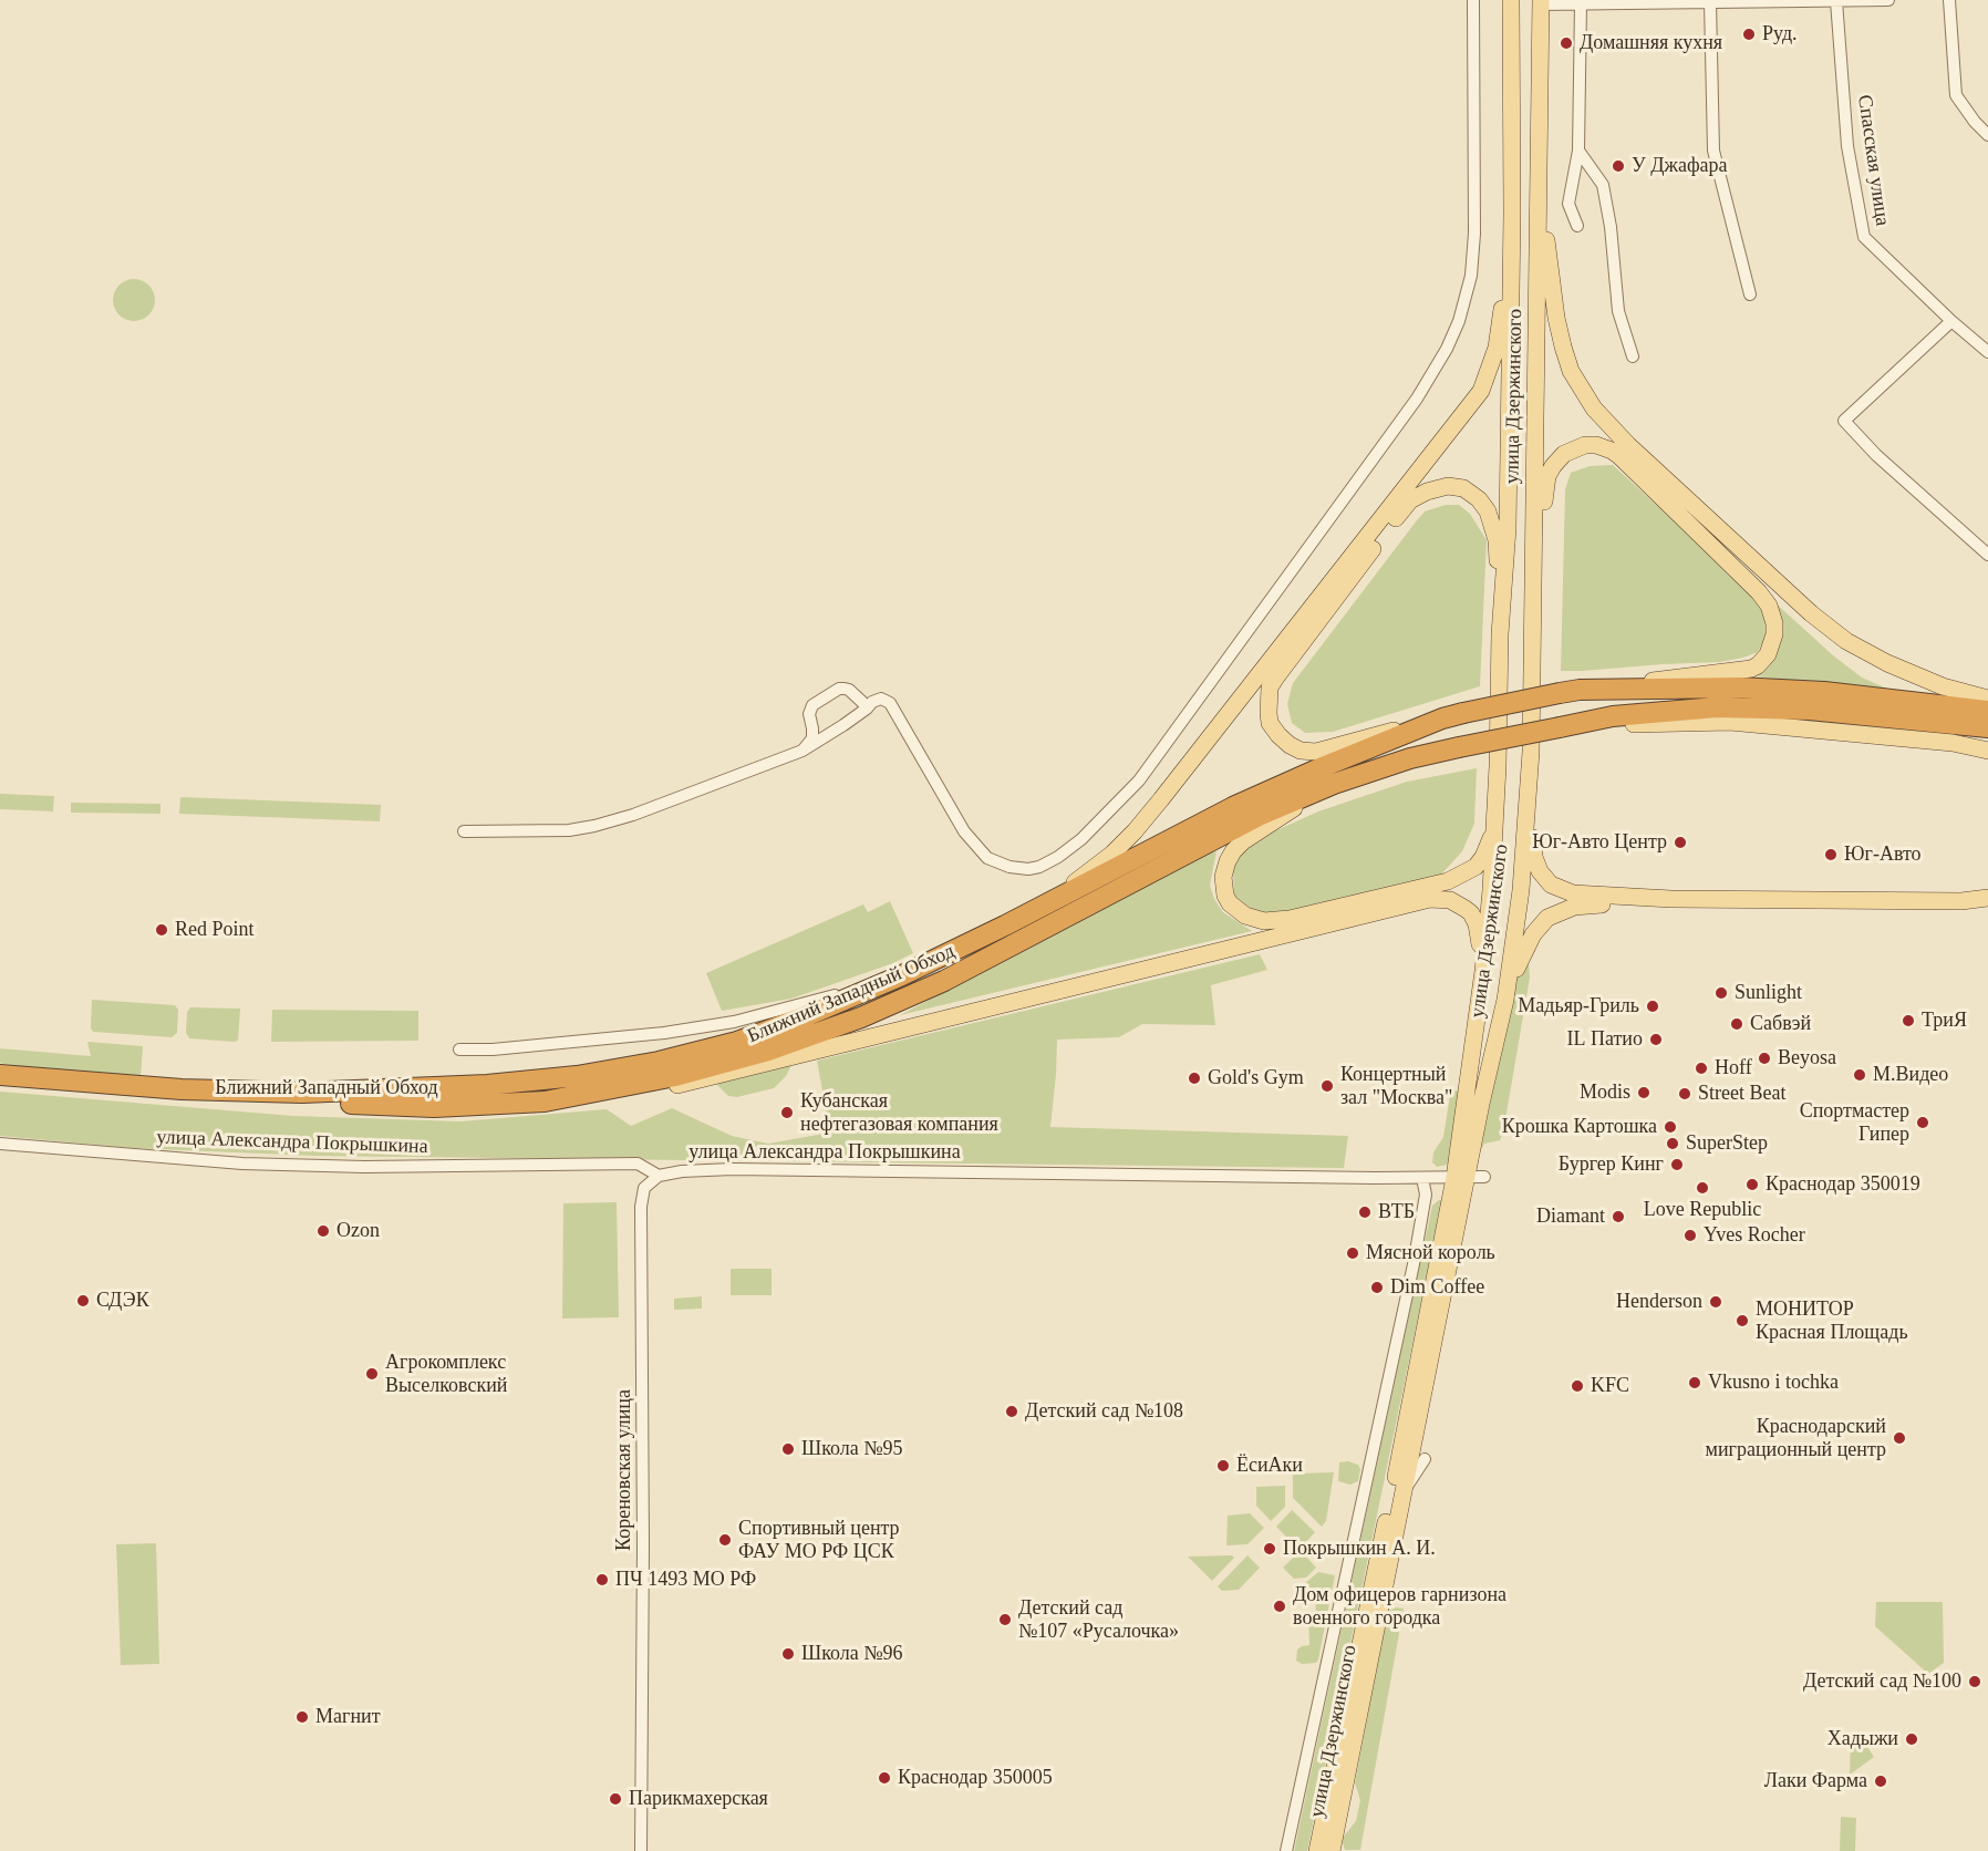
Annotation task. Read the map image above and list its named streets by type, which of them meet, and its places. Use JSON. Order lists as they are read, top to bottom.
{
  "streets": {
    "highway": ["Ближний Западный Обход"],
    "main road": ["улица Дзержинского"],
    "street": ["Спасская улица", "улица Александра Покрышкина", "Кореновская улица"]
  },
  "crossings": [
    ["улица Дзержинского", "улица Александра Покрышкина"],
    ["улица Александра Покрышкина", "Кореновская улица"]
  ],
  "places": [
    "Руд.",
    "Домашняя кухня",
    "У Джафара",
    "Юг-Авто Центр",
    "Юг-Авто",
    "Red Point",
    "Sunlight",
    "Мадьяр-Гриль",
    "ТриЯ",
    "Сабвэй",
    "IL Патио",
    "Beyosa",
    "Hoff",
    "М.Видео",
    "Gold's Gym",
    "Концертный зал \"Москва\"",
    "Modis",
    "Street Beat",
    "Кубанская нефтегазовая компания",
    "Спортмастер Гипер",
    "Крошка Картошка",
    "SuperStep",
    "Бургер Кинг",
    "Краснодар 350019",
    "Love Republic",
    "ВТБ",
    "Diamant",
    "Ozon",
    "Yves Rocher",
    "Мясной король",
    "Dim Coffee",
    "СДЭК",
    "Henderson",
    "МОНИТОР Красная Площадь",
    "Агрокомплекс Выселковский",
    "Vkusno i tochka",
    "KFC",
    "Детский сад №108",
    "Краснодарский миграционный центр",
    "Школа №95",
    "ЁсиАки",
    "Спортивный центр ФАУ МО РФ ЦСК",
    "Покрышкин А. И.",
    "ПЧ 1493 МО РФ",
    "Дом офицеров гарнизона военного городка",
    "Детский сад №107 «Русалочка»",
    "Школа №96",
    "Детский сад №100",
    "Магнит",
    "Хадыжи",
    "Краснодар 350005",
    "Лаки Фарма",
    "Парикмахерская"
  ]
}
